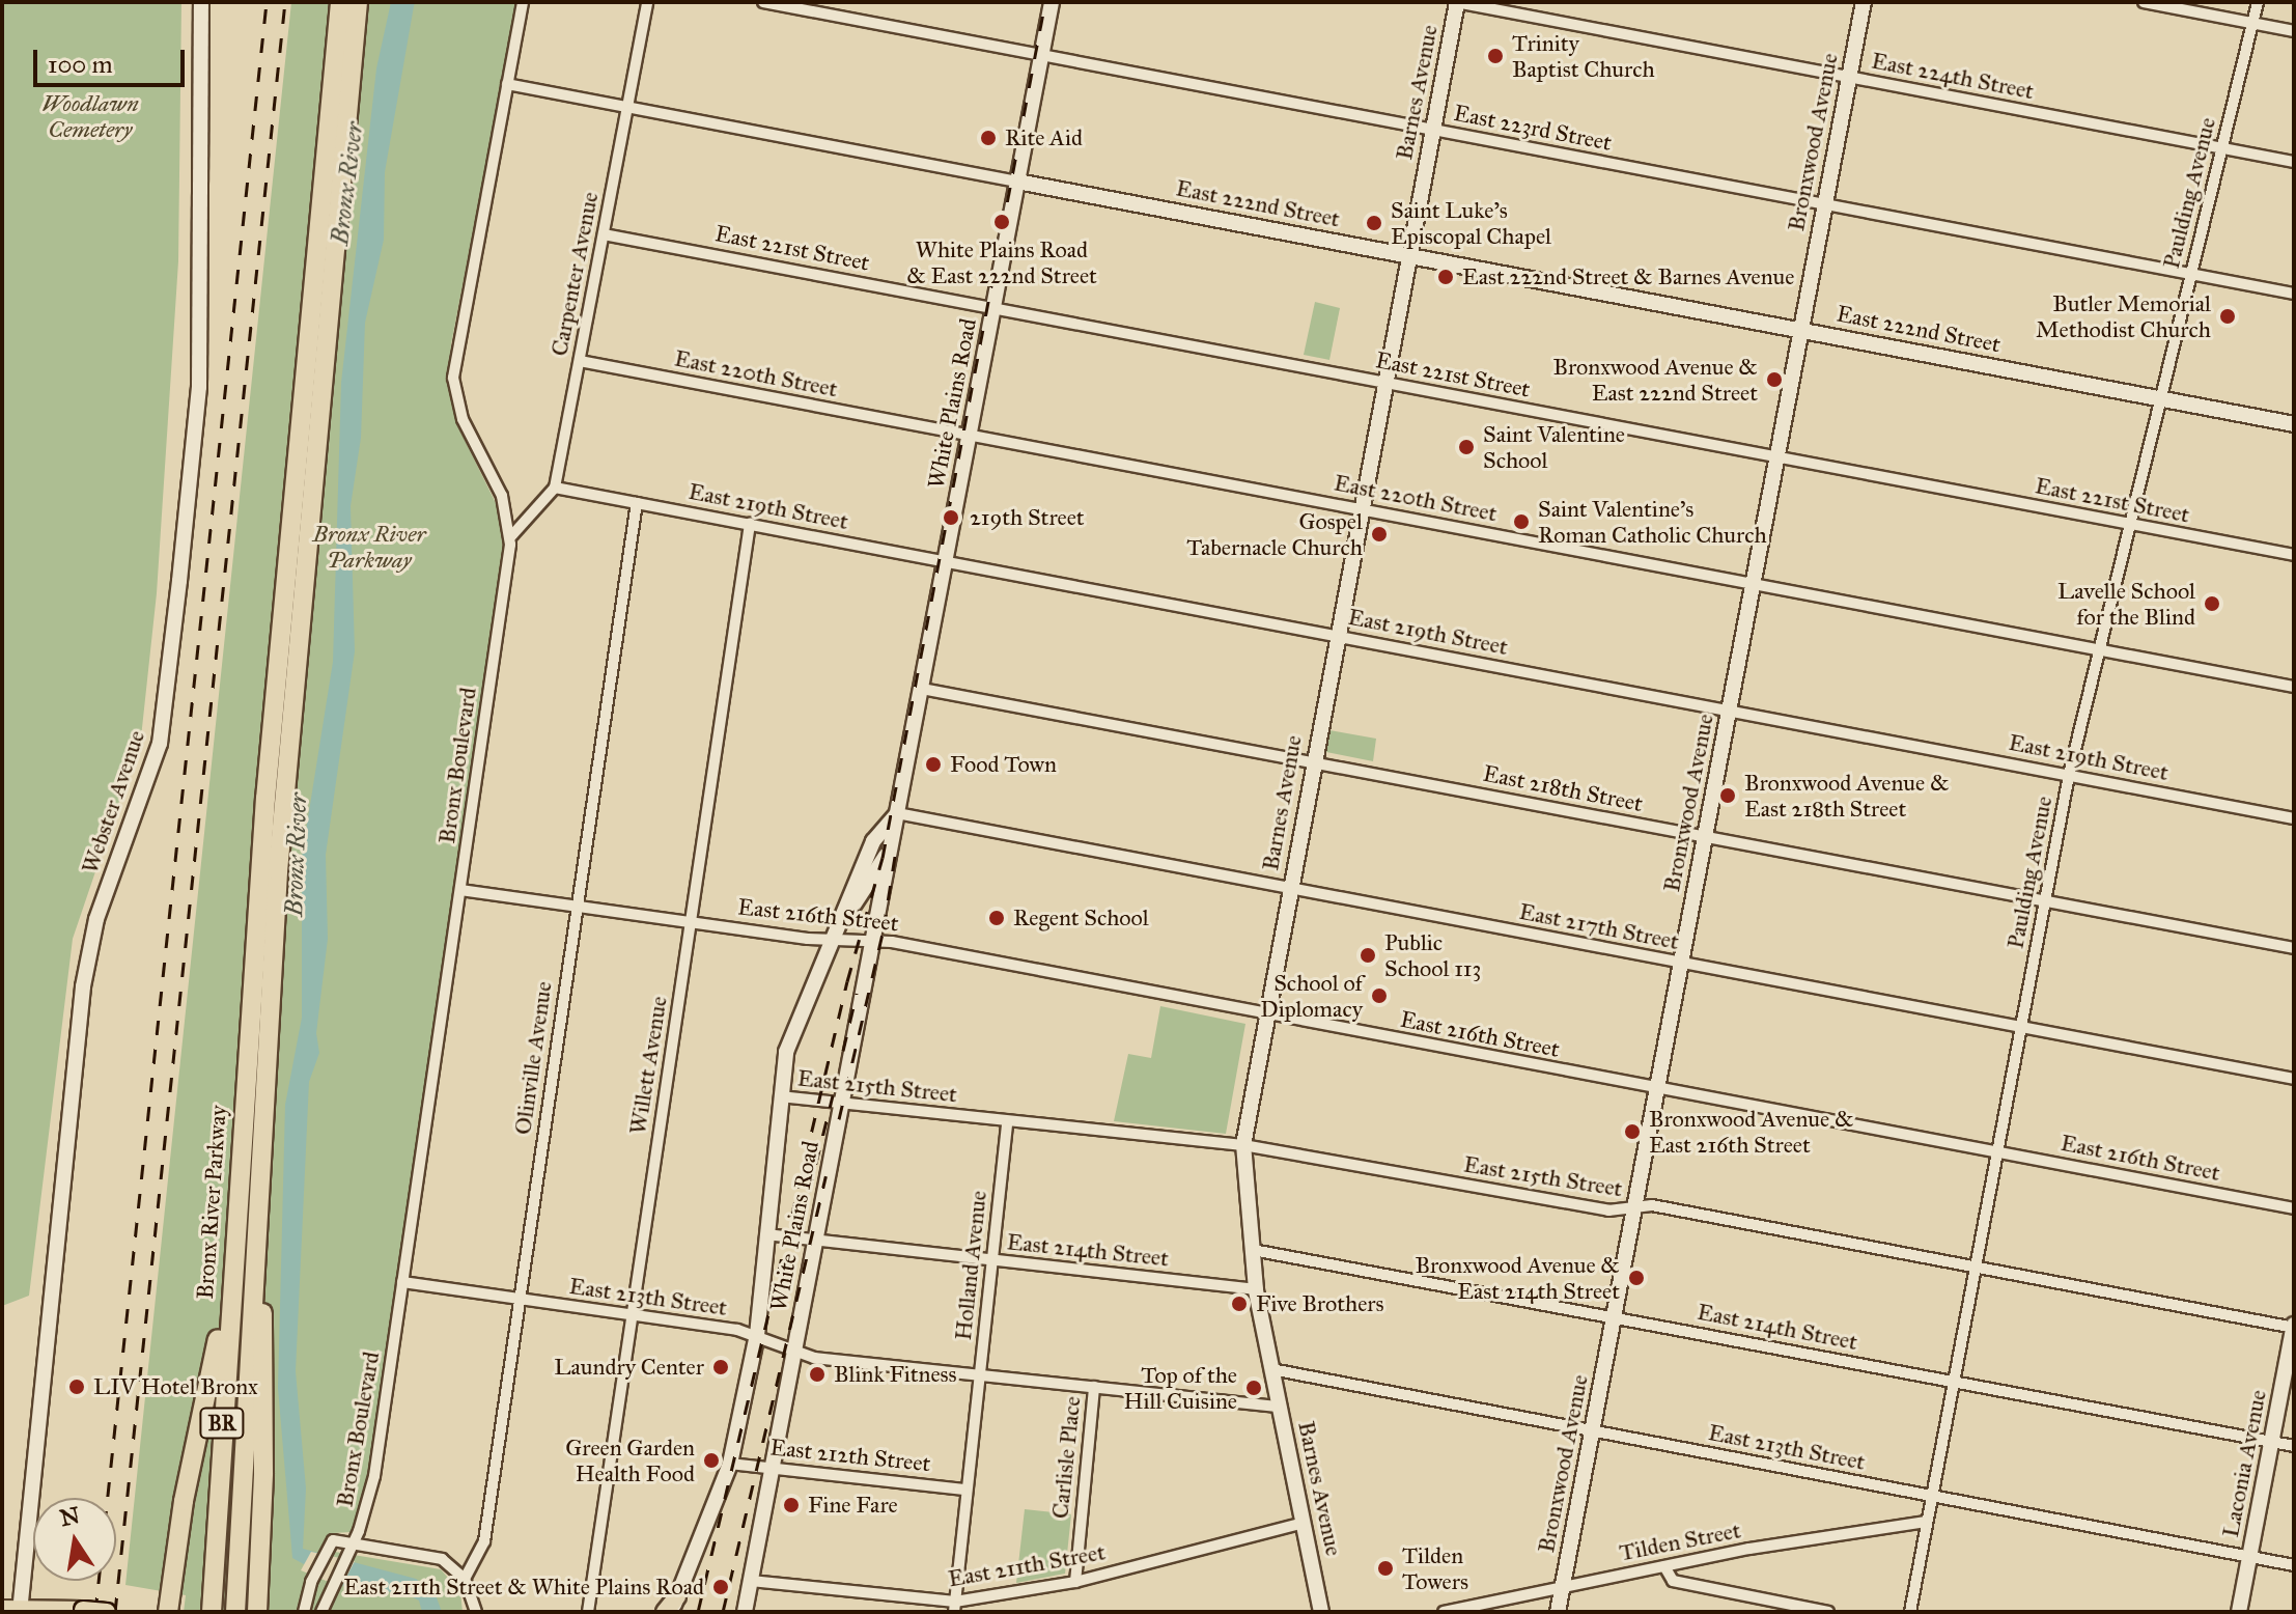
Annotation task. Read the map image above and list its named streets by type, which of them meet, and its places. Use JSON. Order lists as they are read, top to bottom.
{
  "streets": {
    "highway": ["Bronx River Parkway", "BR"],
    "street": [
      "East 224th Street",
      "Barnes Avenue",
      "East 223rd Street",
      "Bronxwood Avenue",
      "Paulding Avenue",
      "East 222nd Street",
      "East 221st Street",
      "Carpenter Avenue",
      "East 220th Street",
      "White Plains Road",
      "East 219th Street",
      "Bronx Boulevard",
      "East 218th Street",
      "Webster Avenue",
      "East 216th Street",
      "East 217th Street",
      "Olinville Avenue",
      "Willett Avenue",
      "East 215th Street",
      "East 214th Street",
      "Holland Avenue",
      "East 213th Street",
      "East 212th Street",
      "Carlisle Place",
      "Laconia Avenue",
      "Tilden Street",
      "East 211th Street"
    ]
  },
  "crossings": [
    ["East 224th Street", "Barnes Avenue"],
    ["East 224th Street", "Bronxwood Avenue"],
    ["East 224th Street", "Paulding Avenue"],
    ["Barnes Avenue", "East 223rd Street"],
    ["Barnes Avenue", "East 222nd Street"],
    ["Barnes Avenue", "East 221st Street"],
    ["Barnes Avenue", "East 220th Street"],
    ["Barnes Avenue", "East 219th Street"],
    ["Barnes Avenue", "East 218th Street"],
    ["Barnes Avenue", "East 216th Street"],
    ["Barnes Avenue", "East 217th Street"],
    ["Barnes Avenue", "East 215th Street"],
    ["Barnes Avenue", "East 214th Street"],
    ["Barnes Avenue", "East 213th Street"],
    ["Barnes Avenue", "East 211th Street"],
    ["East 223rd Street", "Bronxwood Avenue"],
    ["East 223rd Street", "Paulding Avenue"],
    ["East 223rd Street", "White Plains Road"],
    ["Bronxwood Avenue", "East 222nd Street"],
    ["Bronxwood Avenue", "East 221st Street"],
    ["Bronxwood Avenue", "East 220th Street"],
    ["Bronxwood Avenue", "East 219th Street"],
    ["Bronxwood Avenue", "East 218th Street"],
    ["Bronxwood Avenue", "East 216th Street"],
    ["Bronxwood Avenue", "East 217th Street"],
    ["Bronxwood Avenue", "East 215th Street"],
    ["Bronxwood Avenue", "East 214th Street"],
    ["Bronxwood Avenue", "East 213th Street"],
    ["Bronxwood Avenue", "Tilden Street"],
    ["Paulding Avenue", "East 222nd Street"],
    ["Paulding Avenue", "East 221st Street"],
    ["Paulding Avenue", "East 220th Street"],
    ["Paulding Avenue", "East 219th Street"],
    ["Paulding Avenue", "East 218th Street"],
    ["Paulding Avenue", "East 216th Street"],
    ["Paulding Avenue", "East 217th Street"],
    ["Paulding Avenue", "East 215th Street"],
    ["Paulding Avenue", "East 214th Street"],
    ["Paulding Avenue", "East 213th Street"],
    ["Paulding Avenue", "Tilden Street"],
    ["East 222nd Street", "Carpenter Avenue"],
    ["East 222nd Street", "White Plains Road"],
    ["East 222nd Street", "Bronx Boulevard"],
    ["East 221st Street", "Carpenter Avenue"],
    ["East 221st Street", "White Plains Road"],
    ["Carpenter Avenue", "East 220th Street"],
    ["Carpenter Avenue", "East 219th Street"],
    ["East 220th Street", "White Plains Road"],
    ["White Plains Road", "East 219th Street"],
    ["White Plains Road", "East 218th Street"],
    ["White Plains Road", "East 216th Street"],
    ["White Plains Road", "East 217th Street"],
    ["White Plains Road", "East 215th Street"],
    ["White Plains Road", "East 214th Street"],
    ["White Plains Road", "East 213th Street"],
    ["White Plains Road", "East 212th Street"],
    ["White Plains Road", "East 211th Street"],
    ["East 219th Street", "Olinville Avenue"],
    ["East 219th Street", "Willett Avenue"],
    ["Bronx Boulevard", "East 216th Street"],
    ["Bronx Boulevard", "East 213th Street"],
    ["East 216th Street", "Olinville Avenue"],
    ["East 216th Street", "Willett Avenue"],
    ["Olinville Avenue", "East 213th Street"],
    ["Willett Avenue", "East 213th Street"],
    ["East 215th Street", "Holland Avenue"],
    ["East 215th Street", "Laconia Avenue"],
    ["East 214th Street", "Holland Avenue"],
    ["East 214th Street", "Laconia Avenue"],
    ["Holland Avenue", "East 213th Street"],
    ["Holland Avenue", "East 212th Street"],
    ["Holland Avenue", "East 211th Street"],
    ["East 213th Street", "Carlisle Place"],
    ["East 213th Street", "Laconia Avenue"],
    ["Carlisle Place", "East 211th Street"]
  ],
  "water": ["Bronx River"],
  "parks": ["Woodlawn Cemetery", "Bronx River Parkway"],
  "places": [
    "Trinity Baptist Church",
    "Rite Aid",
    "White Plains Road & East 222nd Street",
    "Saint Luke's Episcopal Chapel",
    "East 222nd Street & Barnes Avenue",
    "Butler Memorial Methodist Church",
    "Bronxwood Avenue & East 222nd Street",
    "Saint Valentine School",
    "219th Street",
    "Saint Valentine's Roman Catholic Church",
    "Gospel Tabernacle Church",
    "Lavelle School for the Blind",
    "Food Town",
    "Bronxwood Avenue & East 218th Street",
    "Regent School",
    "Public School 113",
    "School of Diplomacy",
    "Bronxwood Avenue & East 216th Street",
    "Bronxwood Avenue & East 214th Street",
    "Five Brothers",
    "Laundry Center",
    "Blink Fitness",
    "LIV Hotel Bronx",
    "Top of the Hill Cuisine",
    "Green Garden Health Food",
    "Fine Fare",
    "Tilden Towers",
    "East 211th Street & White Plains Road"
  ],
  "scale_bar": "100 m",
  "north": "top"
}
